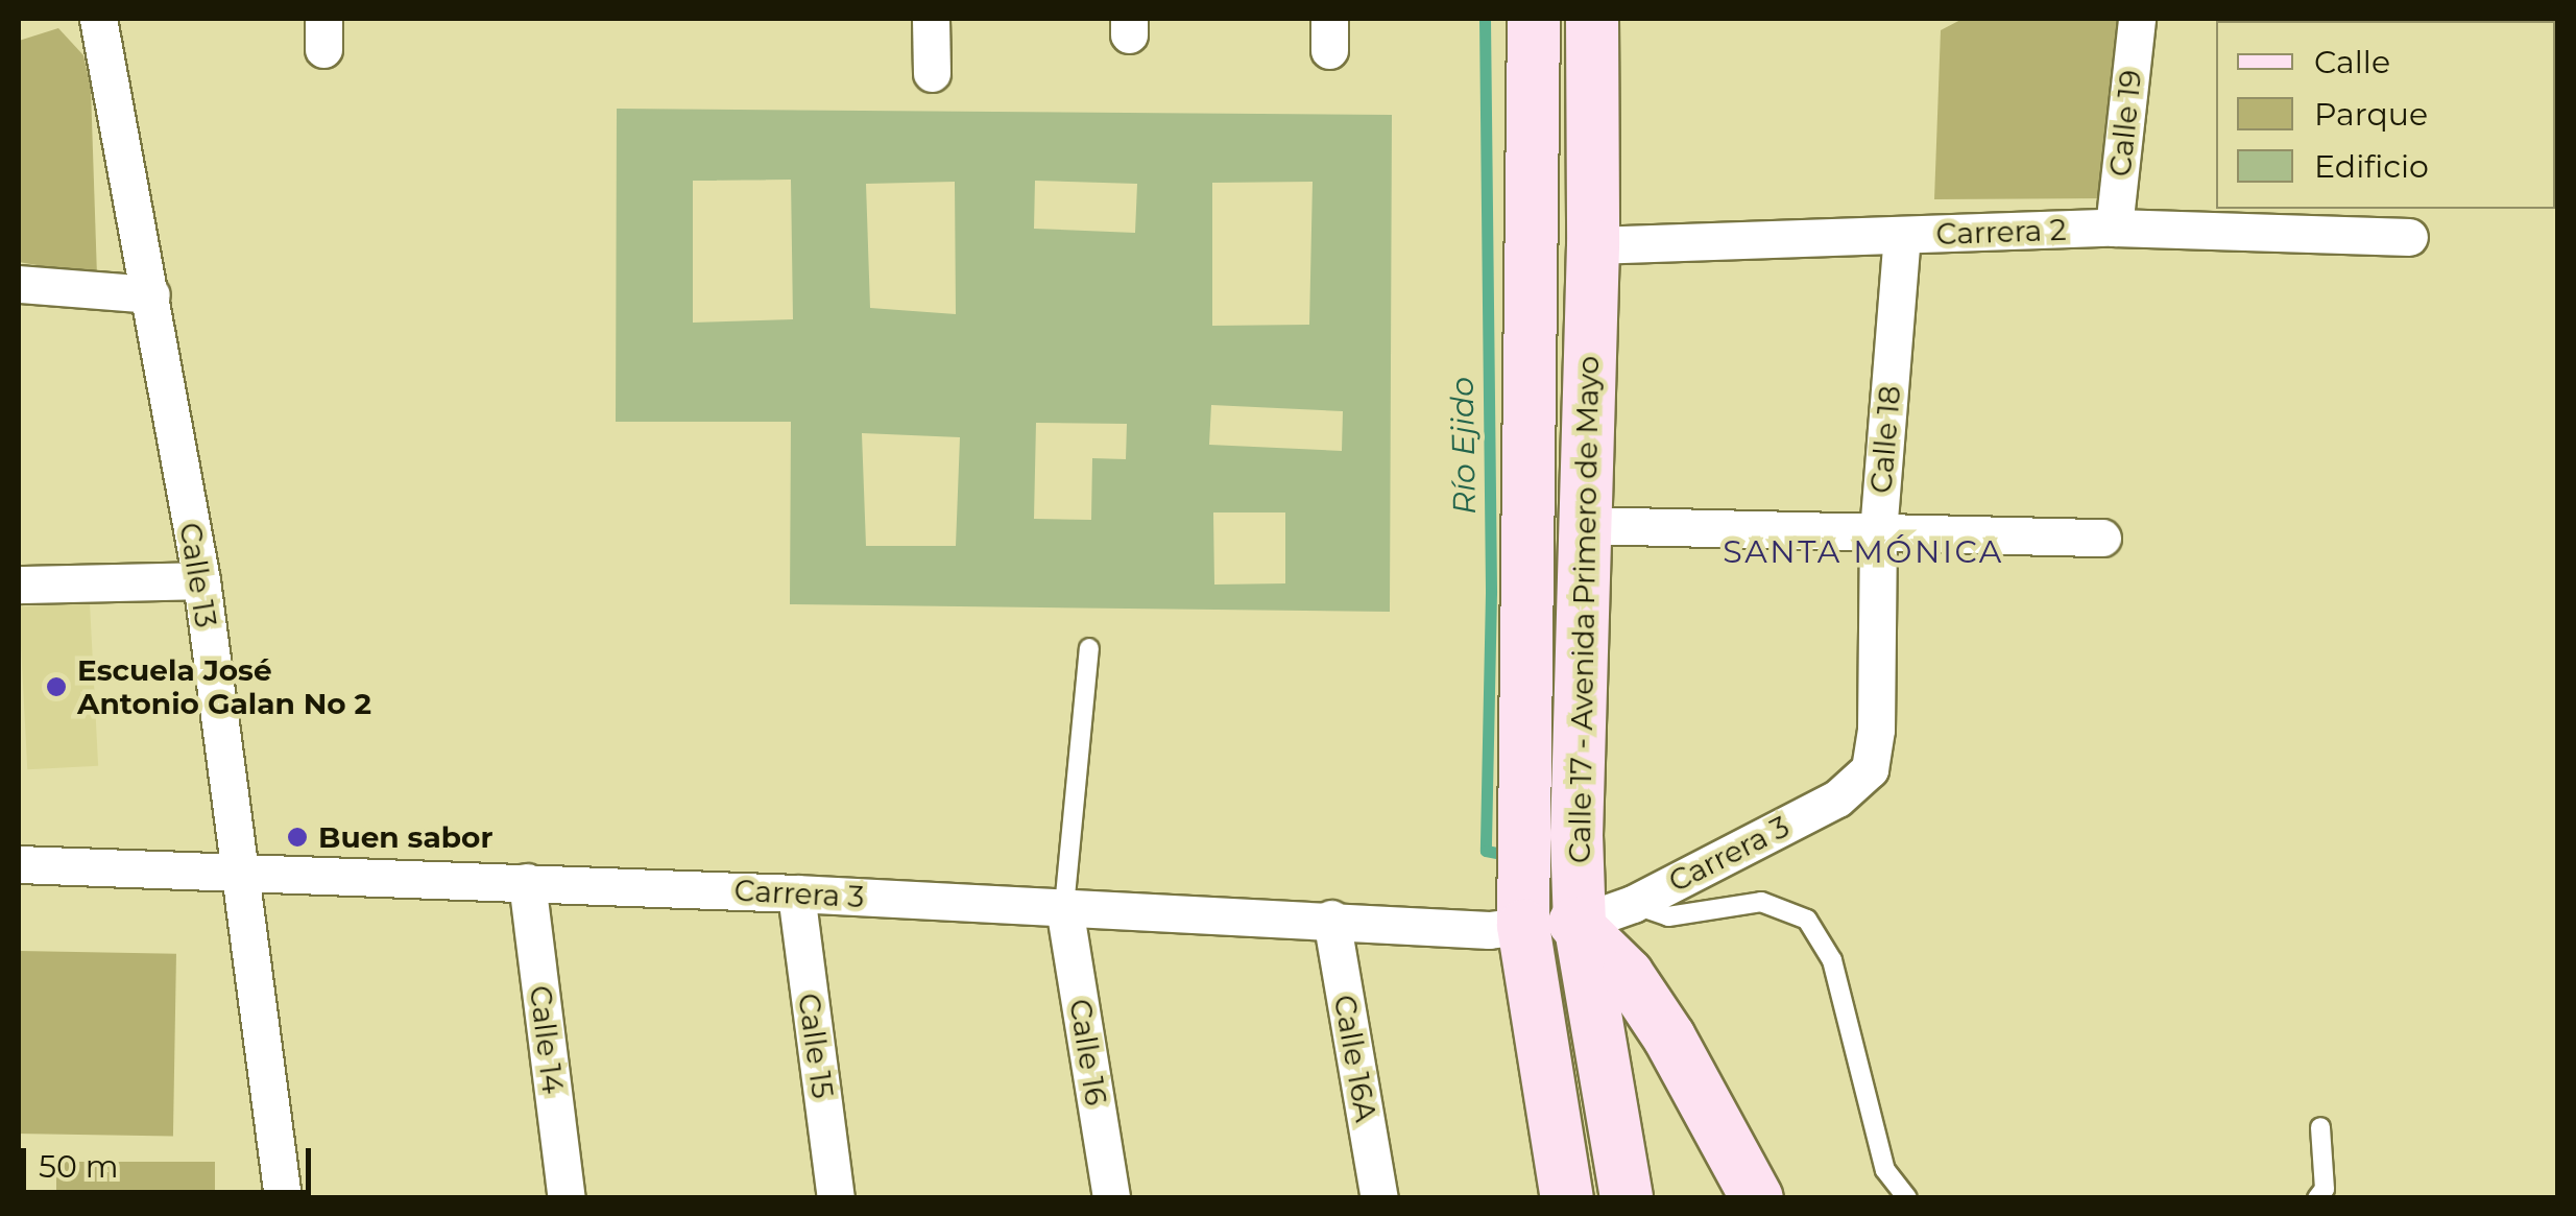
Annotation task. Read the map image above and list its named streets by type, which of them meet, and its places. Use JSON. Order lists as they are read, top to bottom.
{
  "streets": {
    "main road": ["Calle 17 - Avenida Primero de Mayo", "Carrera 3"],
    "street": [
      "Calle 19",
      "Carrera 2",
      "Calle 18",
      "Calle 13",
      "Calle 14",
      "Calle 15",
      "Calle 16",
      "Calle 16A"
    ]
  },
  "crossings": [
    ["Calle 19", "Carrera 2"],
    ["Carrera 2", "Calle 18"],
    ["Carrera 2", "Calle 17 - Avenida Primero de Mayo"],
    ["Calle 18", "Carrera 3"],
    ["Calle 13", "Carrera 3"],
    ["Calle 17 - Avenida Primero de Mayo", "Carrera 3"],
    ["Carrera 3", "Calle 14"],
    ["Carrera 3", "Calle 15"],
    ["Carrera 3", "Calle 16"],
    ["Carrera 3", "Calle 16A"]
  ],
  "districts": ["SANTA MÓNICA"],
  "water": ["Río Ejido"],
  "places": ["Escuela José Antonio Galan No 2", "Buen sabor"],
  "legend": ["Calle", "Parque", "Edificio"],
  "scale_bar": "50 m"
}
